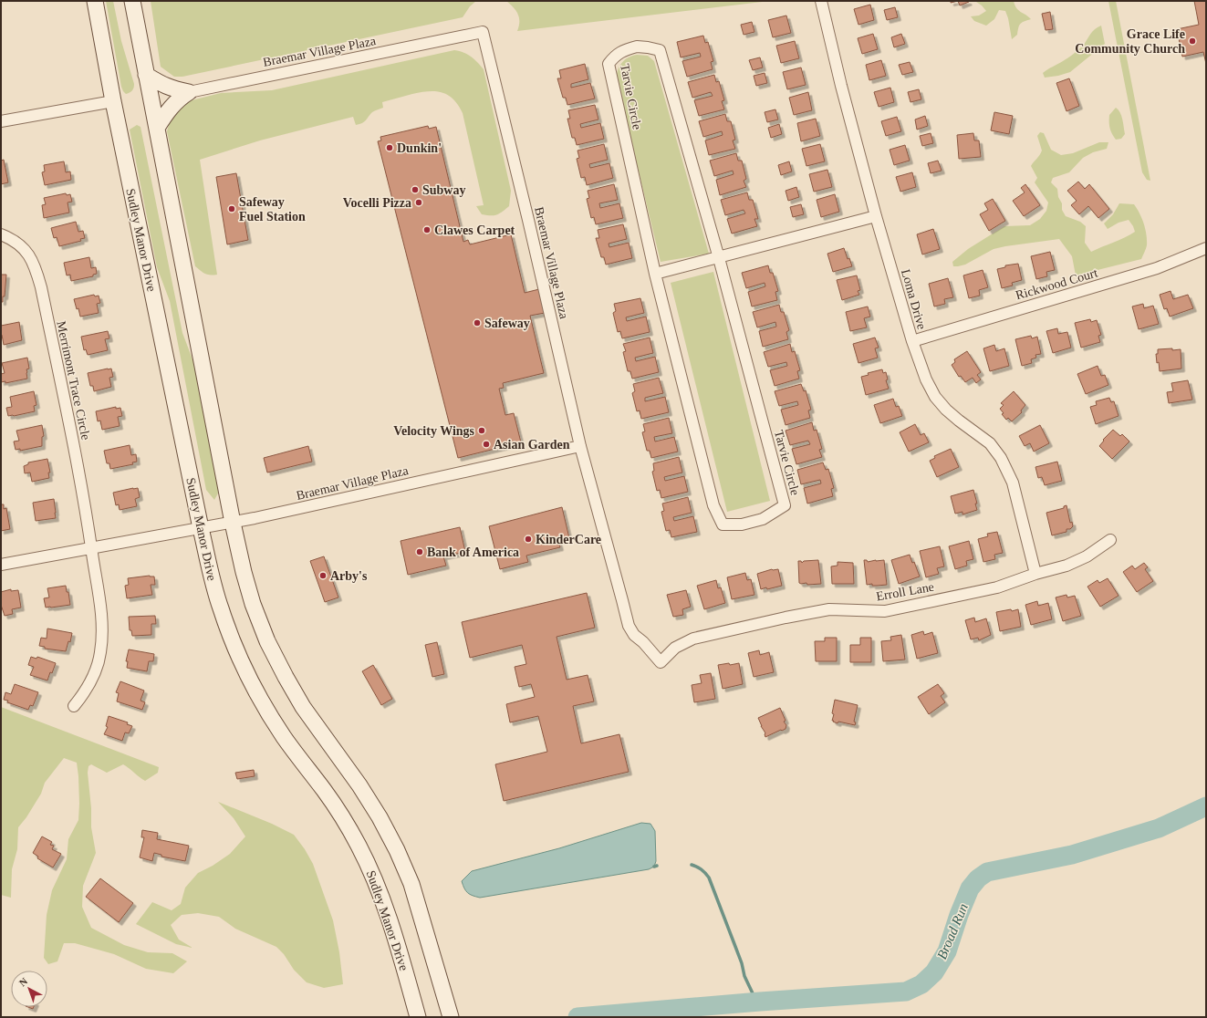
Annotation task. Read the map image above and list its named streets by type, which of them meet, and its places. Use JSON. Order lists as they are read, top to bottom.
{
  "streets": {
    "main road": ["Sudley Manor Drive"],
    "street": [
      "Braemar Village Plaza",
      "Tarvie Circle",
      "Rickwood Court",
      "Loma Drive",
      "Merrimont Trace Circle",
      "Erroll Lane"
    ]
  },
  "crossings": [
    ["Braemar Village Plaza", "Erroll Lane"],
    ["Rickwood Court", "Loma Drive"],
    ["Loma Drive", "Erroll Lane"]
  ],
  "water": ["Broad Run"],
  "places": [
    "Grace Life Community Church",
    "Dunkin'",
    "Subway",
    "Vocelli Pizza",
    "Safeway Fuel Station",
    "Clawes Carpet",
    "Safeway",
    "Velocity Wings",
    "Asian Garden",
    "KinderCare",
    "Bank of America",
    "Arby's"
  ],
  "north": "top left"
}
